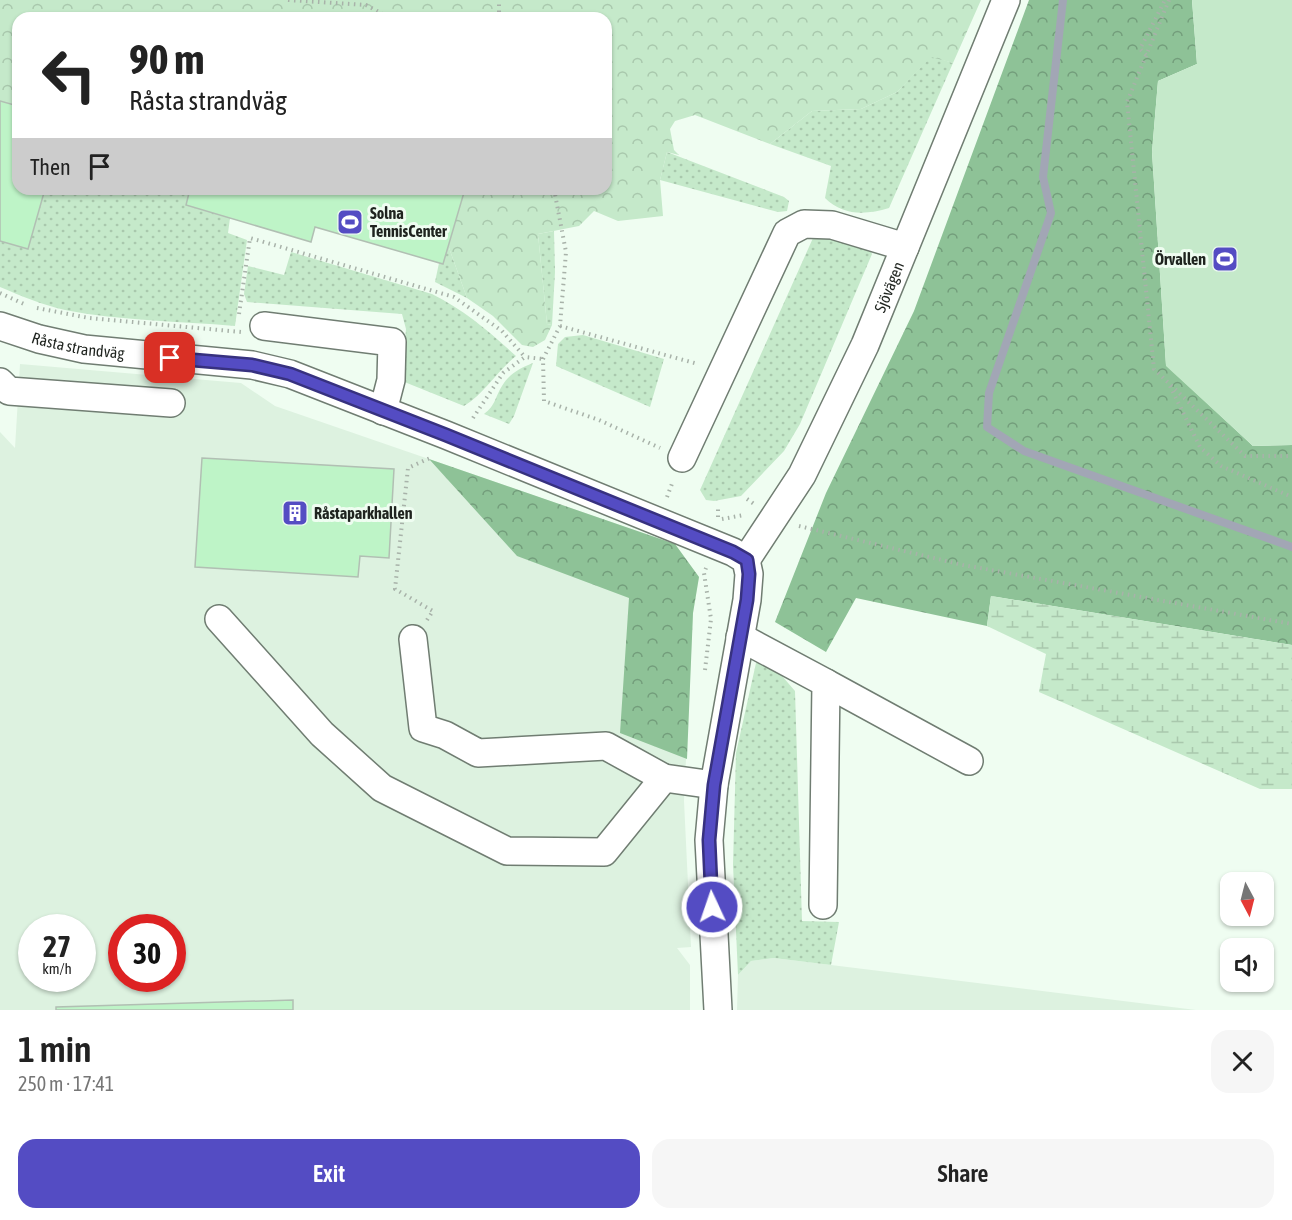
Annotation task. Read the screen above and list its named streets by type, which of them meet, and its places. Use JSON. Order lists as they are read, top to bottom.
{
  "streets": {
    "street": ["Sjövägen", "Råsta strandväg"]
  },
  "crossings": [
    ["Sjövägen", "Råsta strandväg"]
  ],
  "places": {
    "sports": ["Solna TennisCenter", "Örvallen"],
    "building": ["Råstaparkhallen"]
  },
  "north": "bottom",
  "page": {
    "turn": ["90 m", "Råsta strandväg"],
    "then": "Then",
    "speed": "27 km/h",
    "limit": "30",
    "heading": ["1 min", "250 m · 17:41"],
    "buttons": ["Exit", "Share"]
  }
}
